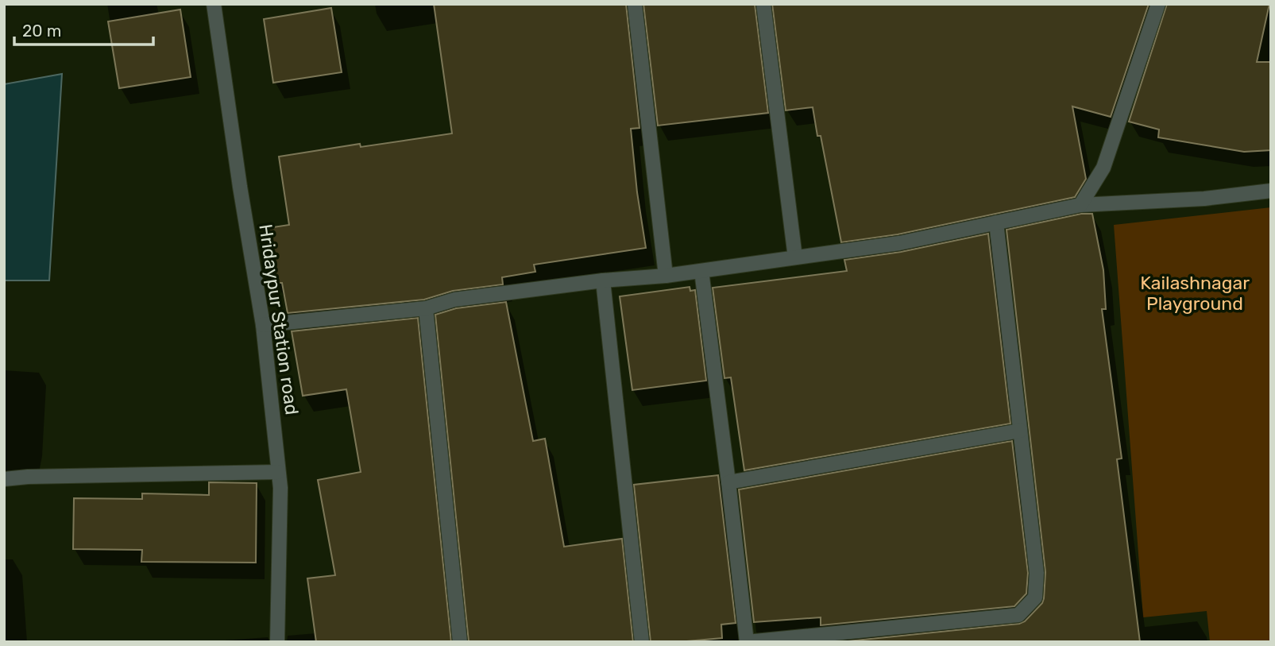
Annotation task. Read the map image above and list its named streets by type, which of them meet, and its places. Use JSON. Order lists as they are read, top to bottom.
{
  "streets": {
    "street": ["Hridaypur Station road"]
  },
  "parks": ["Kailashnagar Playground"],
  "scale_bar": "20 m"
}
